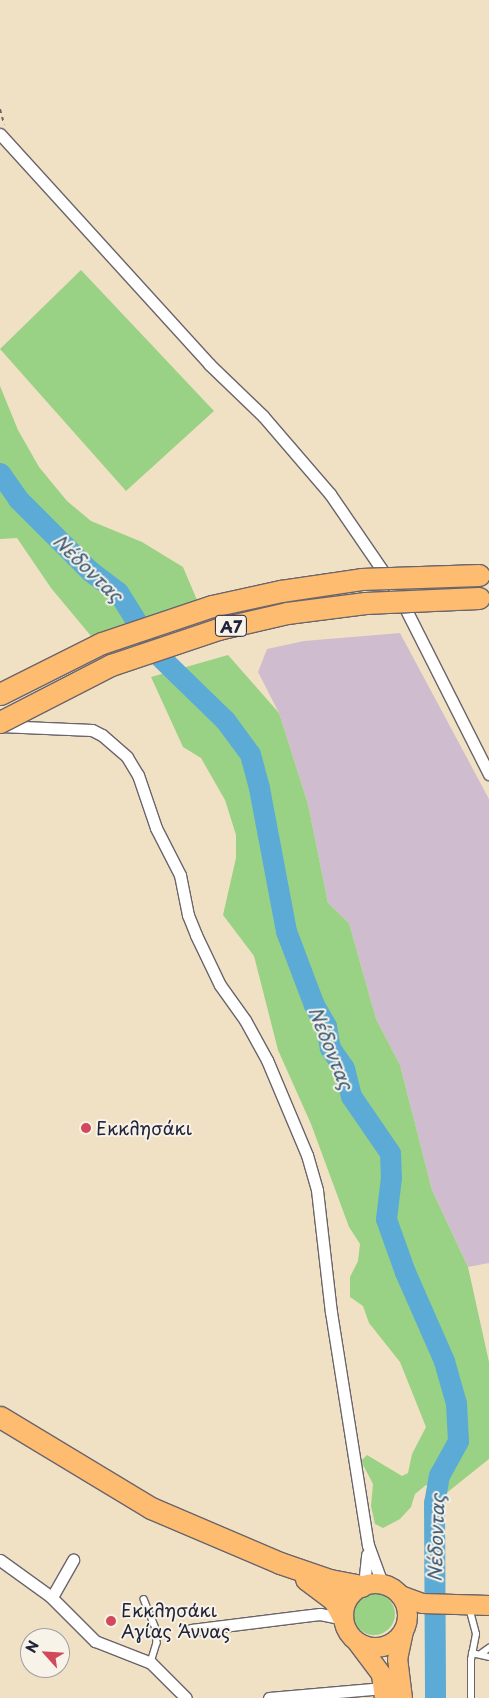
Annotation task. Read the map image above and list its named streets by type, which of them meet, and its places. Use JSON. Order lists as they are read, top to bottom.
{
  "streets": {
    "highway": ["Α7"]
  },
  "water": ["Νέδoντας"],
  "places": ["Εκκλησάκι", "Εκκλησάκι Αγίας Άννας"],
  "north": "top left"
}
